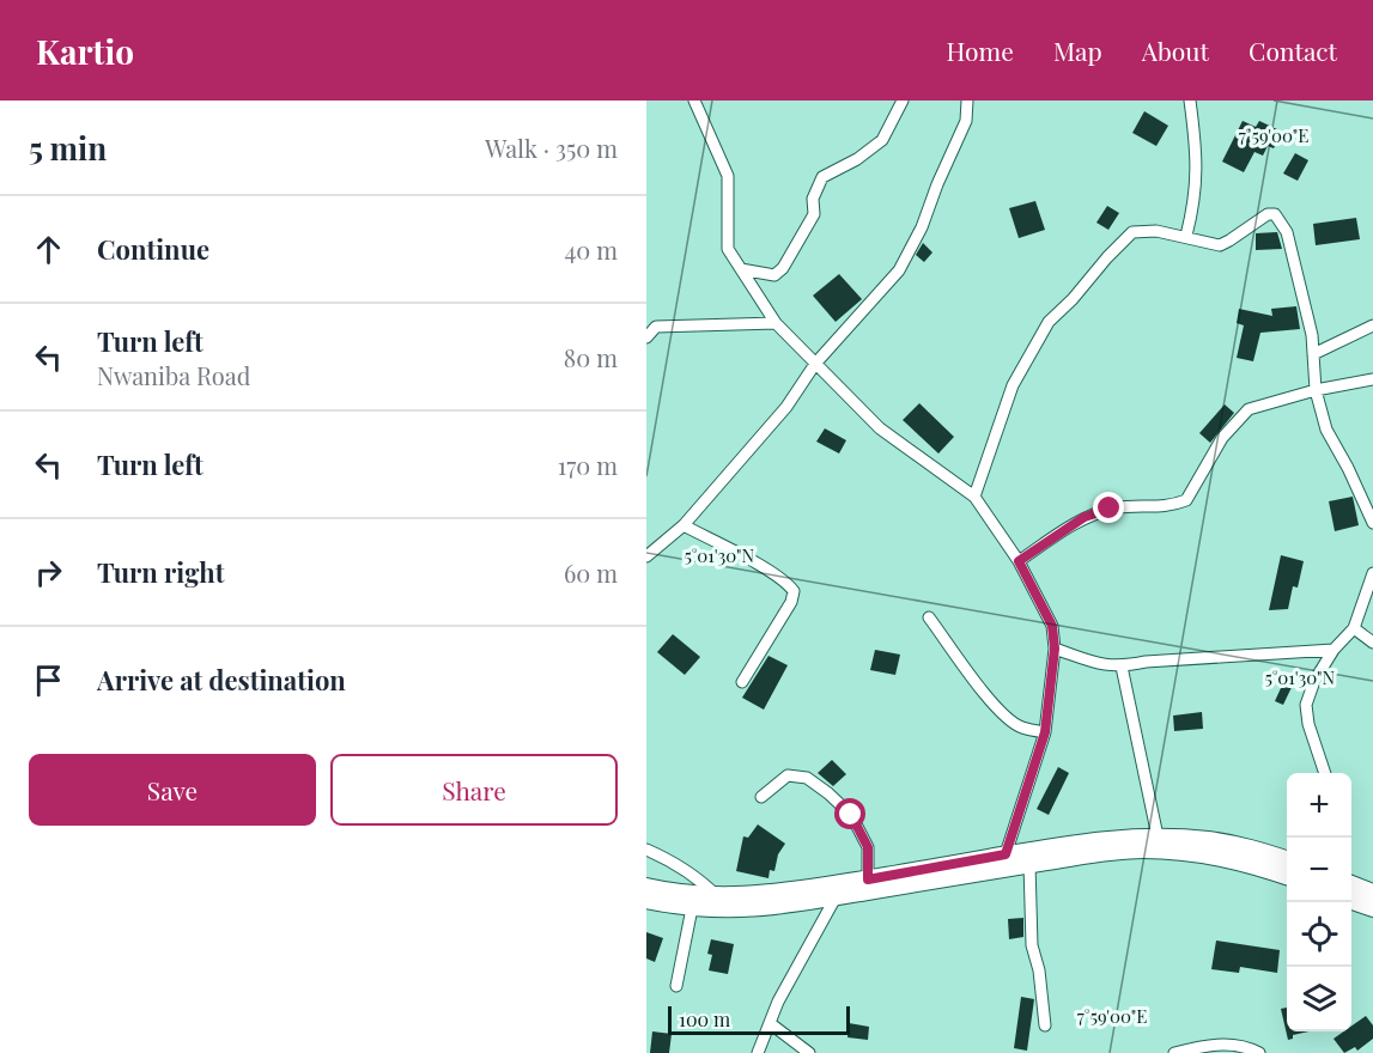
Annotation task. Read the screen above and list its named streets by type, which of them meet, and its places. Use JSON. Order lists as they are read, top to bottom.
{
  "scale_bar": "100 m",
  "page": {
    "header": "Kartio",
    "nav": [
      "Home",
      "Map",
      "About",
      "Contact"
    ],
    "heading": ["5 min", "Walk · 350 m"],
    "list": [
      ["Continue", "40 m"],
      ["Turn left", "Nwaniba Road", "80 m"],
      ["Turn left", "170 m"],
      ["Turn right", "60 m"],
      "Arrive at destination"
    ],
    "buttons": ["Save", "Share"],
    "map_buttons": ["+", "−"],
    "scale": "100 m"
  },
  "coordinates": ["7°59'00\"E", "5°01'30\"N"]
}
